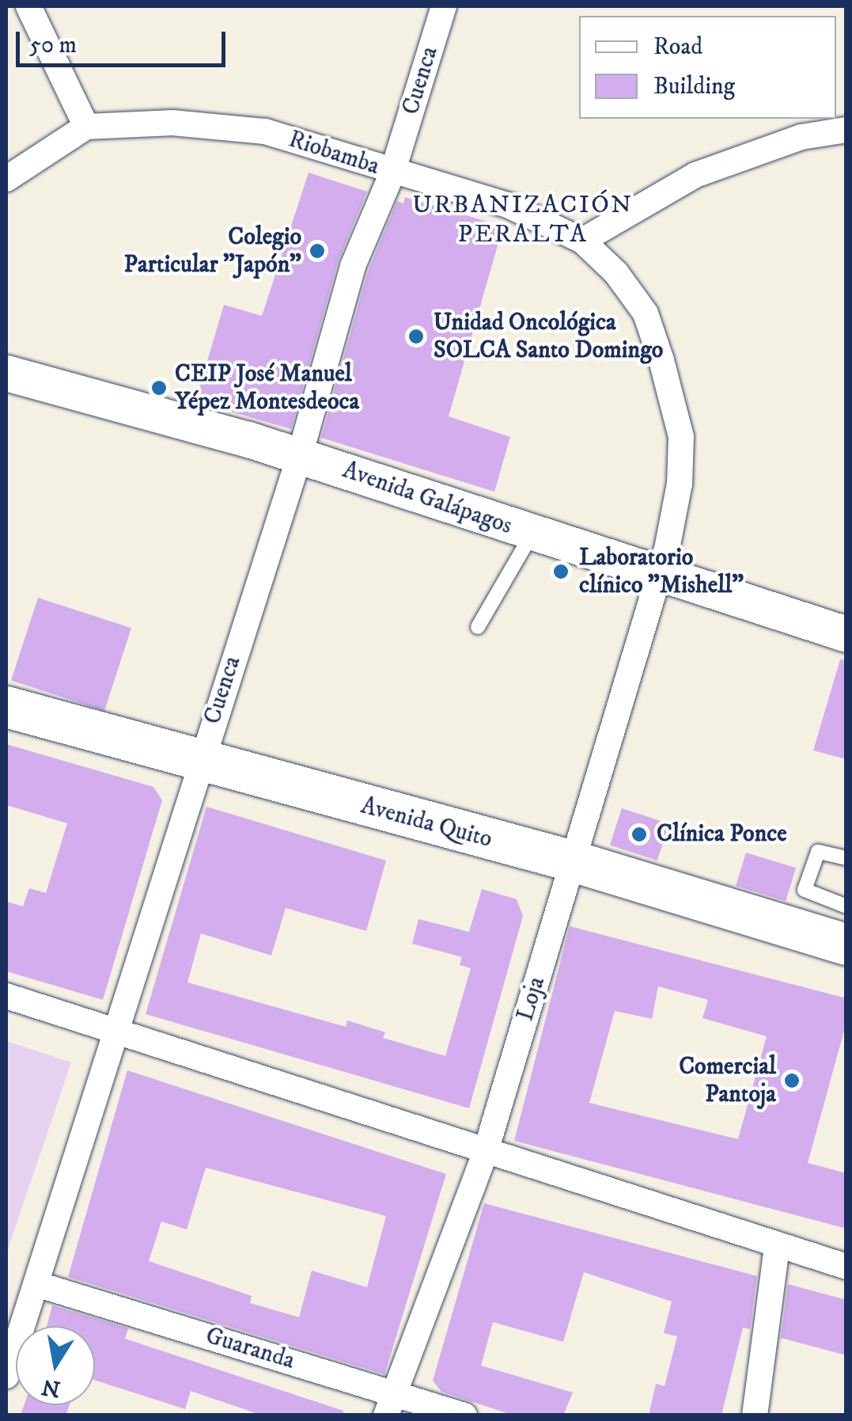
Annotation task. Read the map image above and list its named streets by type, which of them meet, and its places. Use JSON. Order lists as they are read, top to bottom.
{
  "streets": {
    "main road": ["Avenida Quito"],
    "street": [
      "Cuenca",
      "Riobamba",
      "Avenida Galápagos",
      "Loja",
      "Guaranda"
    ]
  },
  "crossings": [
    ["Cuenca", "Riobamba"],
    ["Cuenca", "Avenida Galápagos"],
    ["Cuenca", "Avenida Quito"],
    ["Cuenca", "Guaranda"],
    ["Riobamba", "Avenida Galápagos"],
    ["Riobamba", "Loja"],
    ["Avenida Galápagos", "Loja"],
    ["Avenida Quito", "Loja"],
    ["Loja", "Guaranda"]
  ],
  "districts": ["URBANIZACIÓN PERALTA"],
  "places": [
    "Colegio Particular \"Japón\"",
    "Unidad Oncológica SOLCA Santo Domingo",
    "CEIP José Manuel Yépez Montesdeoca",
    "Laboratorio clínico \"Mishell\"",
    "Clínica Ponce",
    "Comercial Pantoja"
  ],
  "legend": ["Road", "Building"],
  "scale_bar": "50 m",
  "north": "bottom"
}
